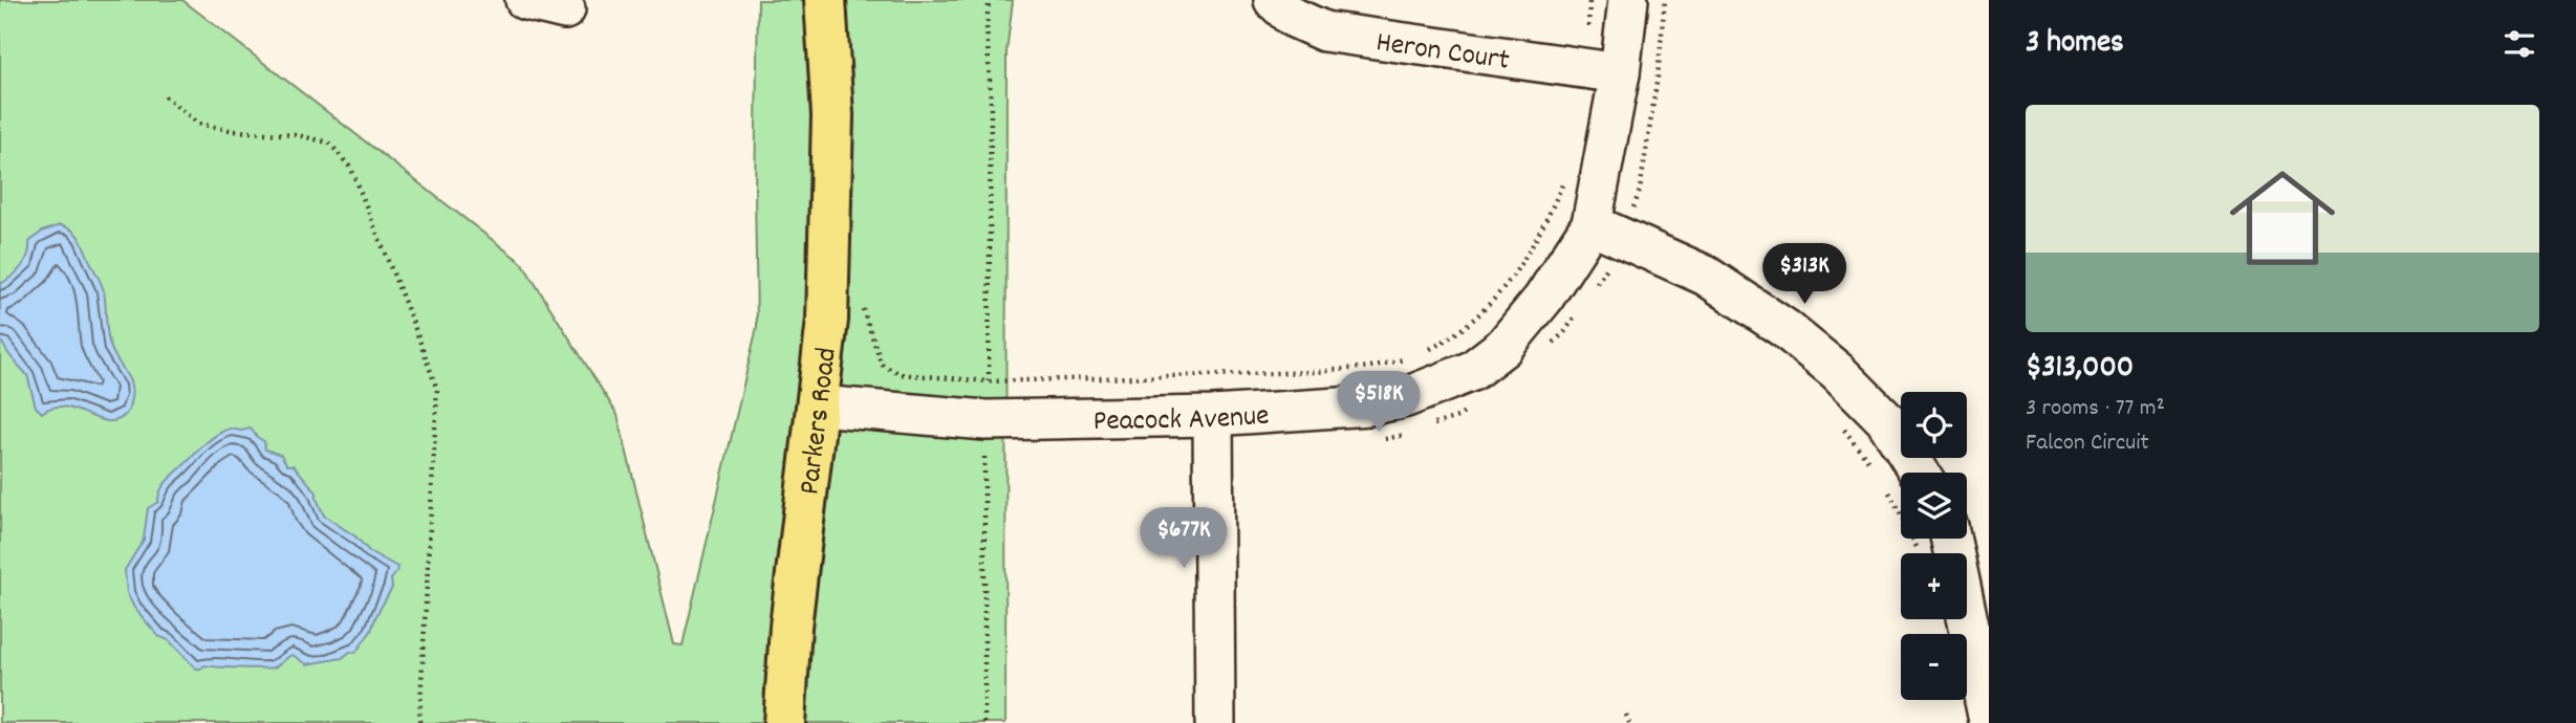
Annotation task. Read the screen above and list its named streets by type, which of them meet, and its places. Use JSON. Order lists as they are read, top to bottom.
{
  "streets": {
    "main road": ["Parkers Road"],
    "street": ["Heron Court", "Peacock Avenue"]
  },
  "crossings": [
    ["Heron Court", "Peacock Avenue"],
    ["Peacock Avenue", "Parkers Road"]
  ],
  "page": {
    "heading": "3 homes",
    "list": [
      {
        "name": "$313,000",
        "note": "3 rooms · 77 m² · Falcon Circuit"
      }
    ],
    "price": ["$313K", "$518K", "$677K"],
    "map_buttons": ["+", "−"]
  }
}
